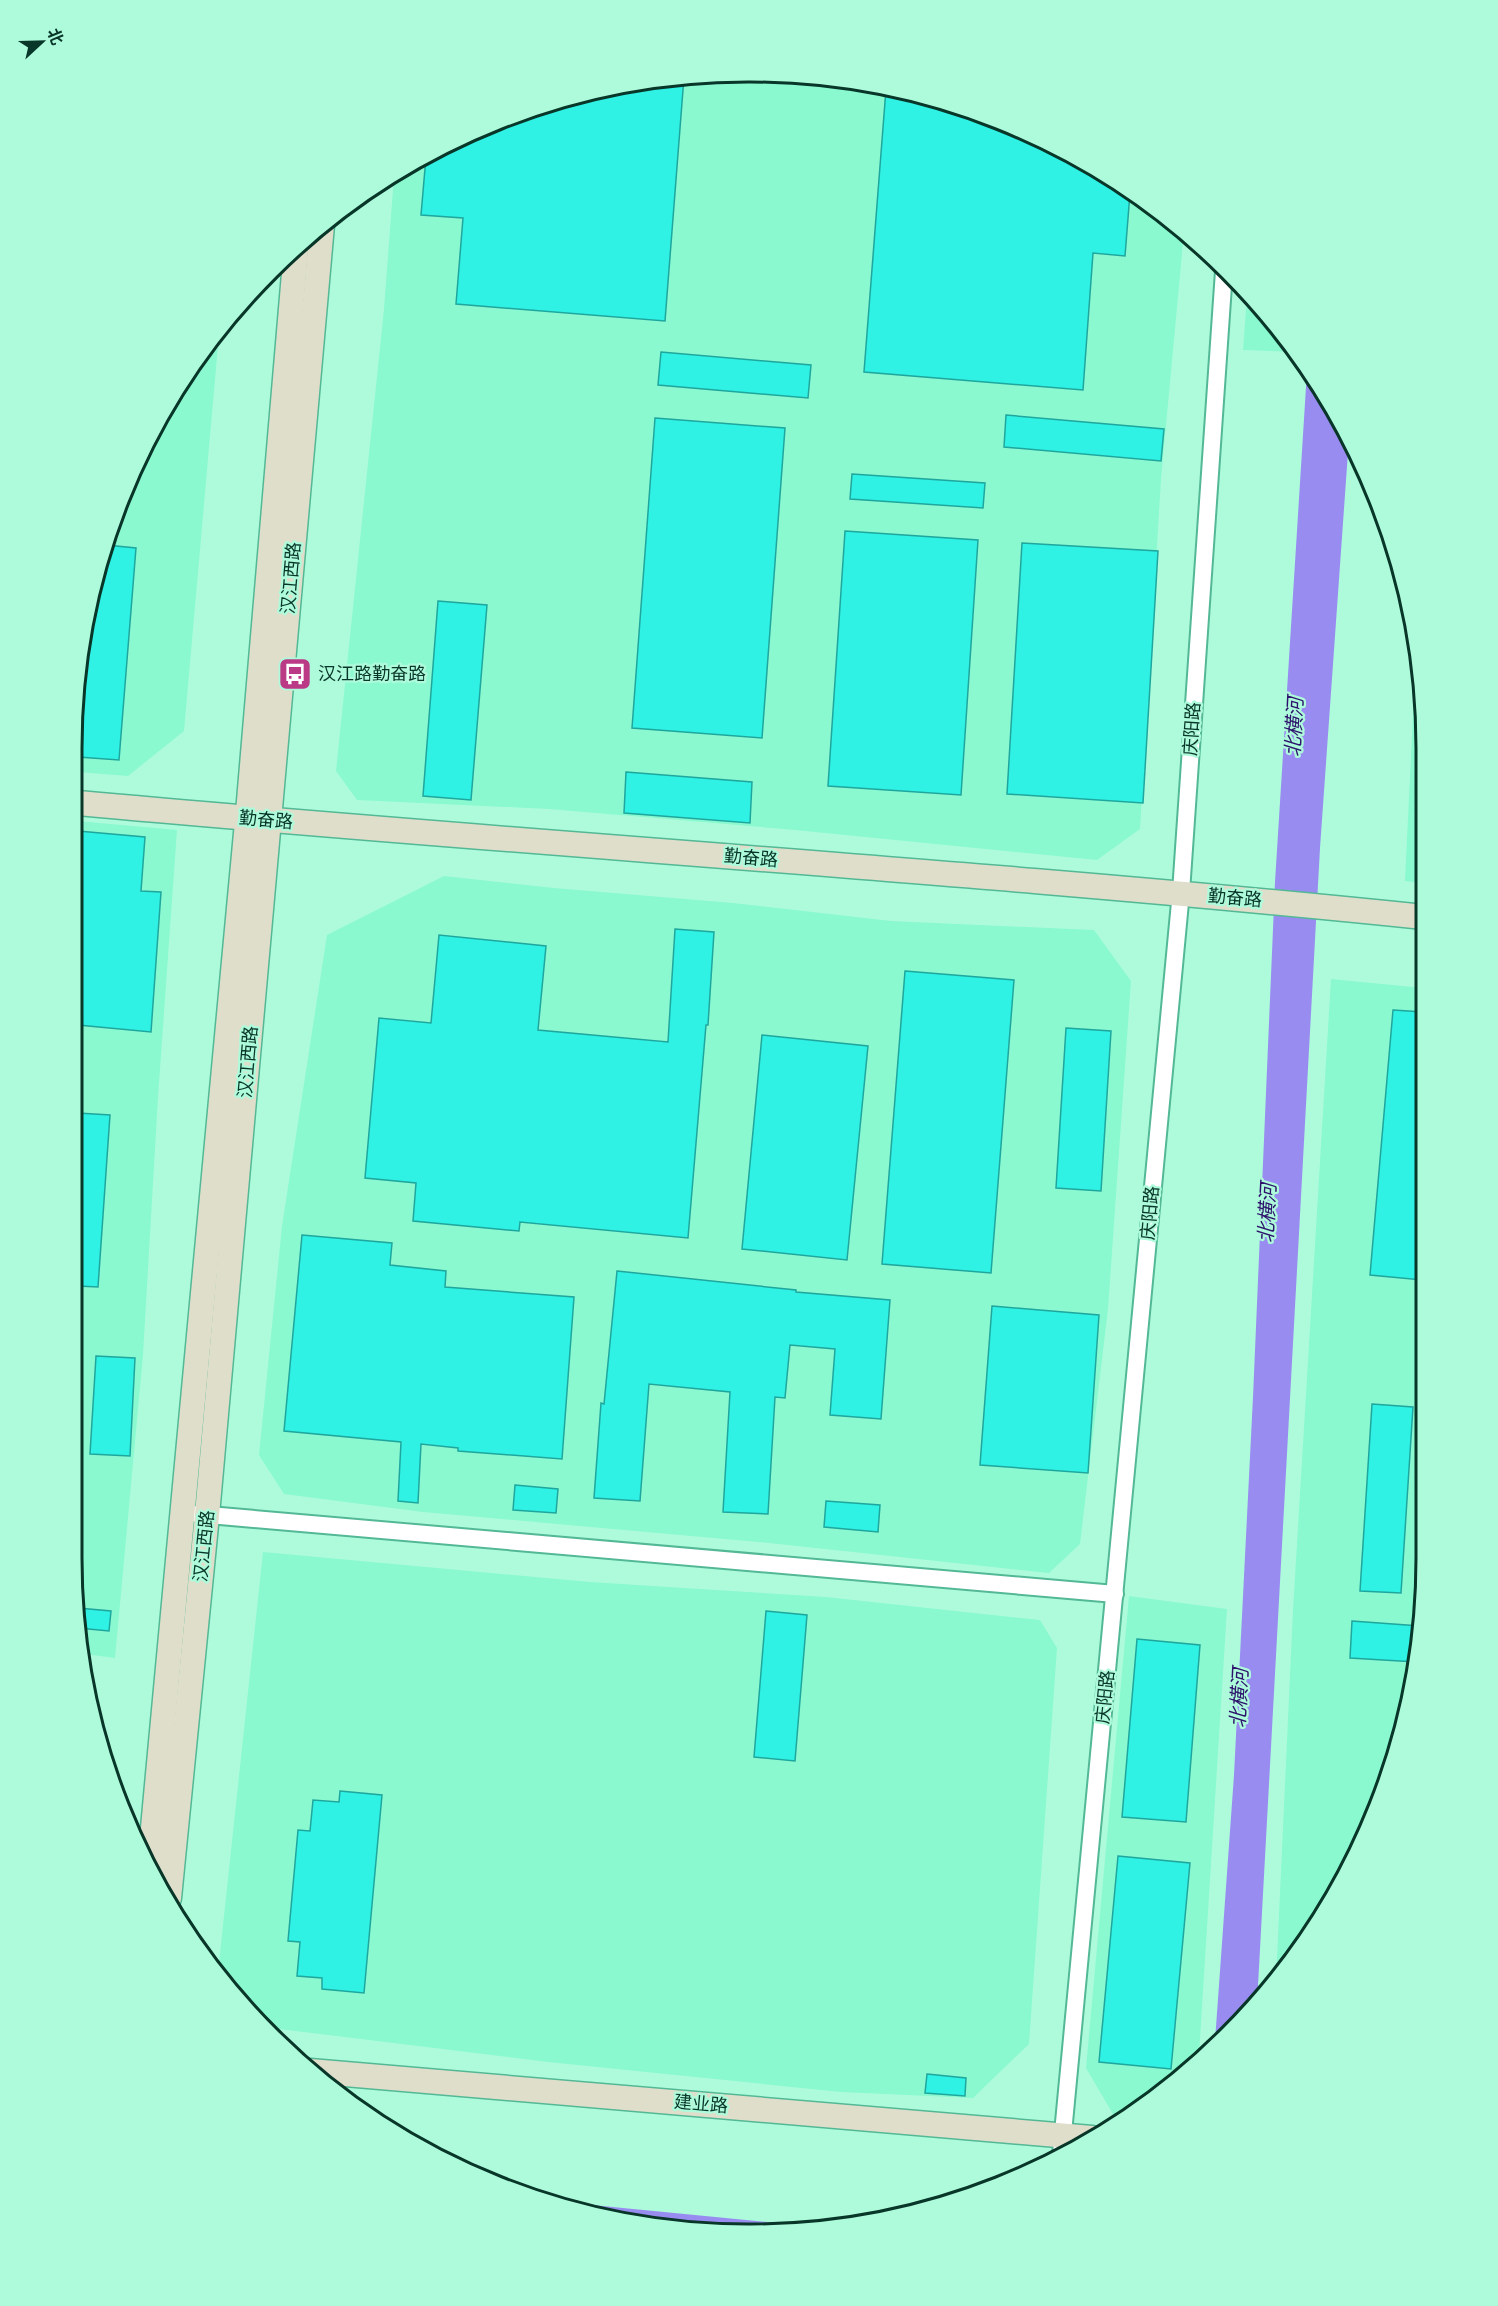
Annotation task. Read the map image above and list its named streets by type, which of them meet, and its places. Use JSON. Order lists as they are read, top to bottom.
{
  "streets": {
    "main road": ["汉江西路", "勤奋路", "建业路"],
    "street": ["庆阳路"]
  },
  "crossings": [
    ["汉江西路", "勤奋路"],
    ["庆阳路", "勤奋路"],
    ["庆阳路", "建业路"]
  ],
  "water": ["北横河"],
  "places": {
    "bus stop": ["汉江路勤奋路"]
  },
  "north": "right"
}
